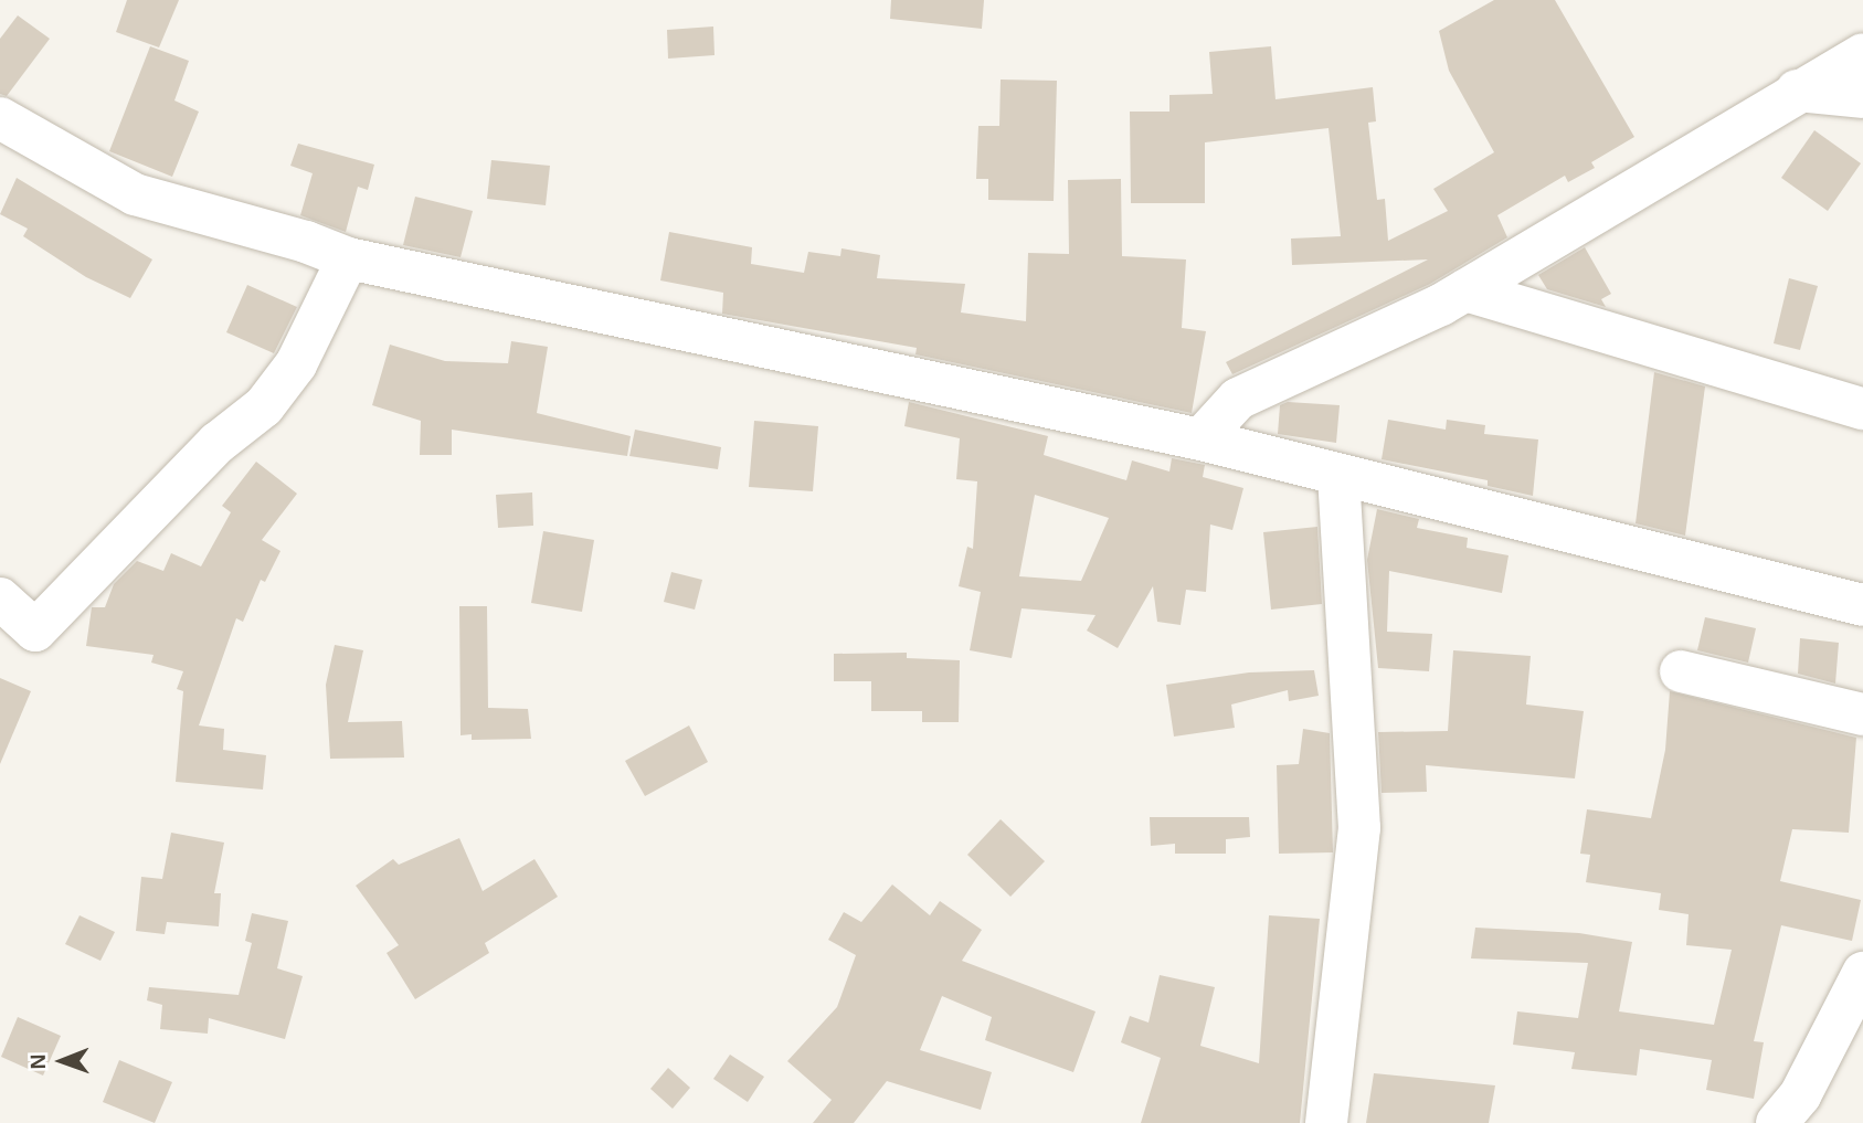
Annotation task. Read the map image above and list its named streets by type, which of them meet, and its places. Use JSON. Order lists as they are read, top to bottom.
{
  "north": "left"
}
